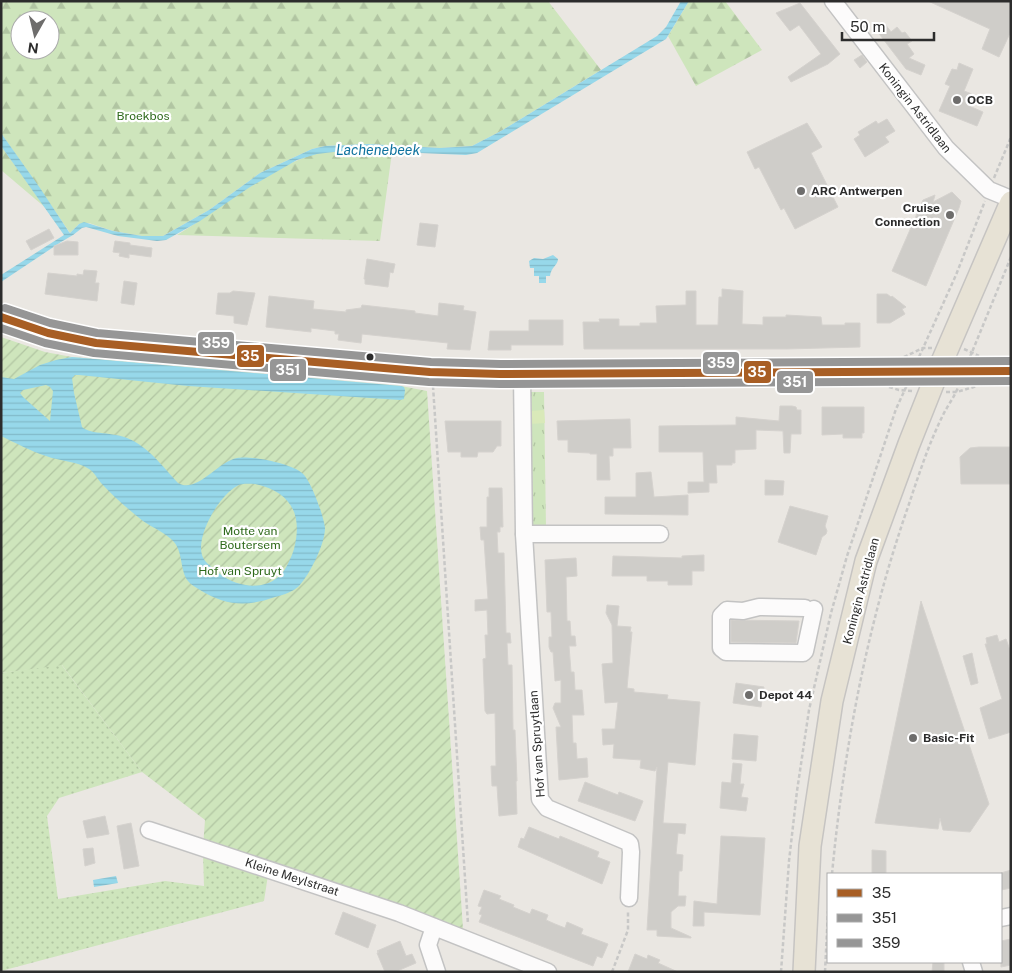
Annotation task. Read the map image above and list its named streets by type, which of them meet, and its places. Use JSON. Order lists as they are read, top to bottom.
{
  "streets": {
    "main road": ["Koningin Astridlaan"],
    "street": ["Hof van Spruytlaan", "Kleine Meylstraat"]
  },
  "water": ["Lachenebeek"],
  "parks": ["Broekbos", "Motte van Boutersem", "Hof van Spruyt"],
  "places": [
    "OCB",
    "ARC Antwerpen",
    "Cruise Connection",
    "Depot 44",
    "Basic-Fit"
  ],
  "lines": ["transit line 359", "transit line 35", "transit line 351"],
  "legend": ["35", "351", "359"],
  "scale_bar": "50 m",
  "north": "bottom"
}
